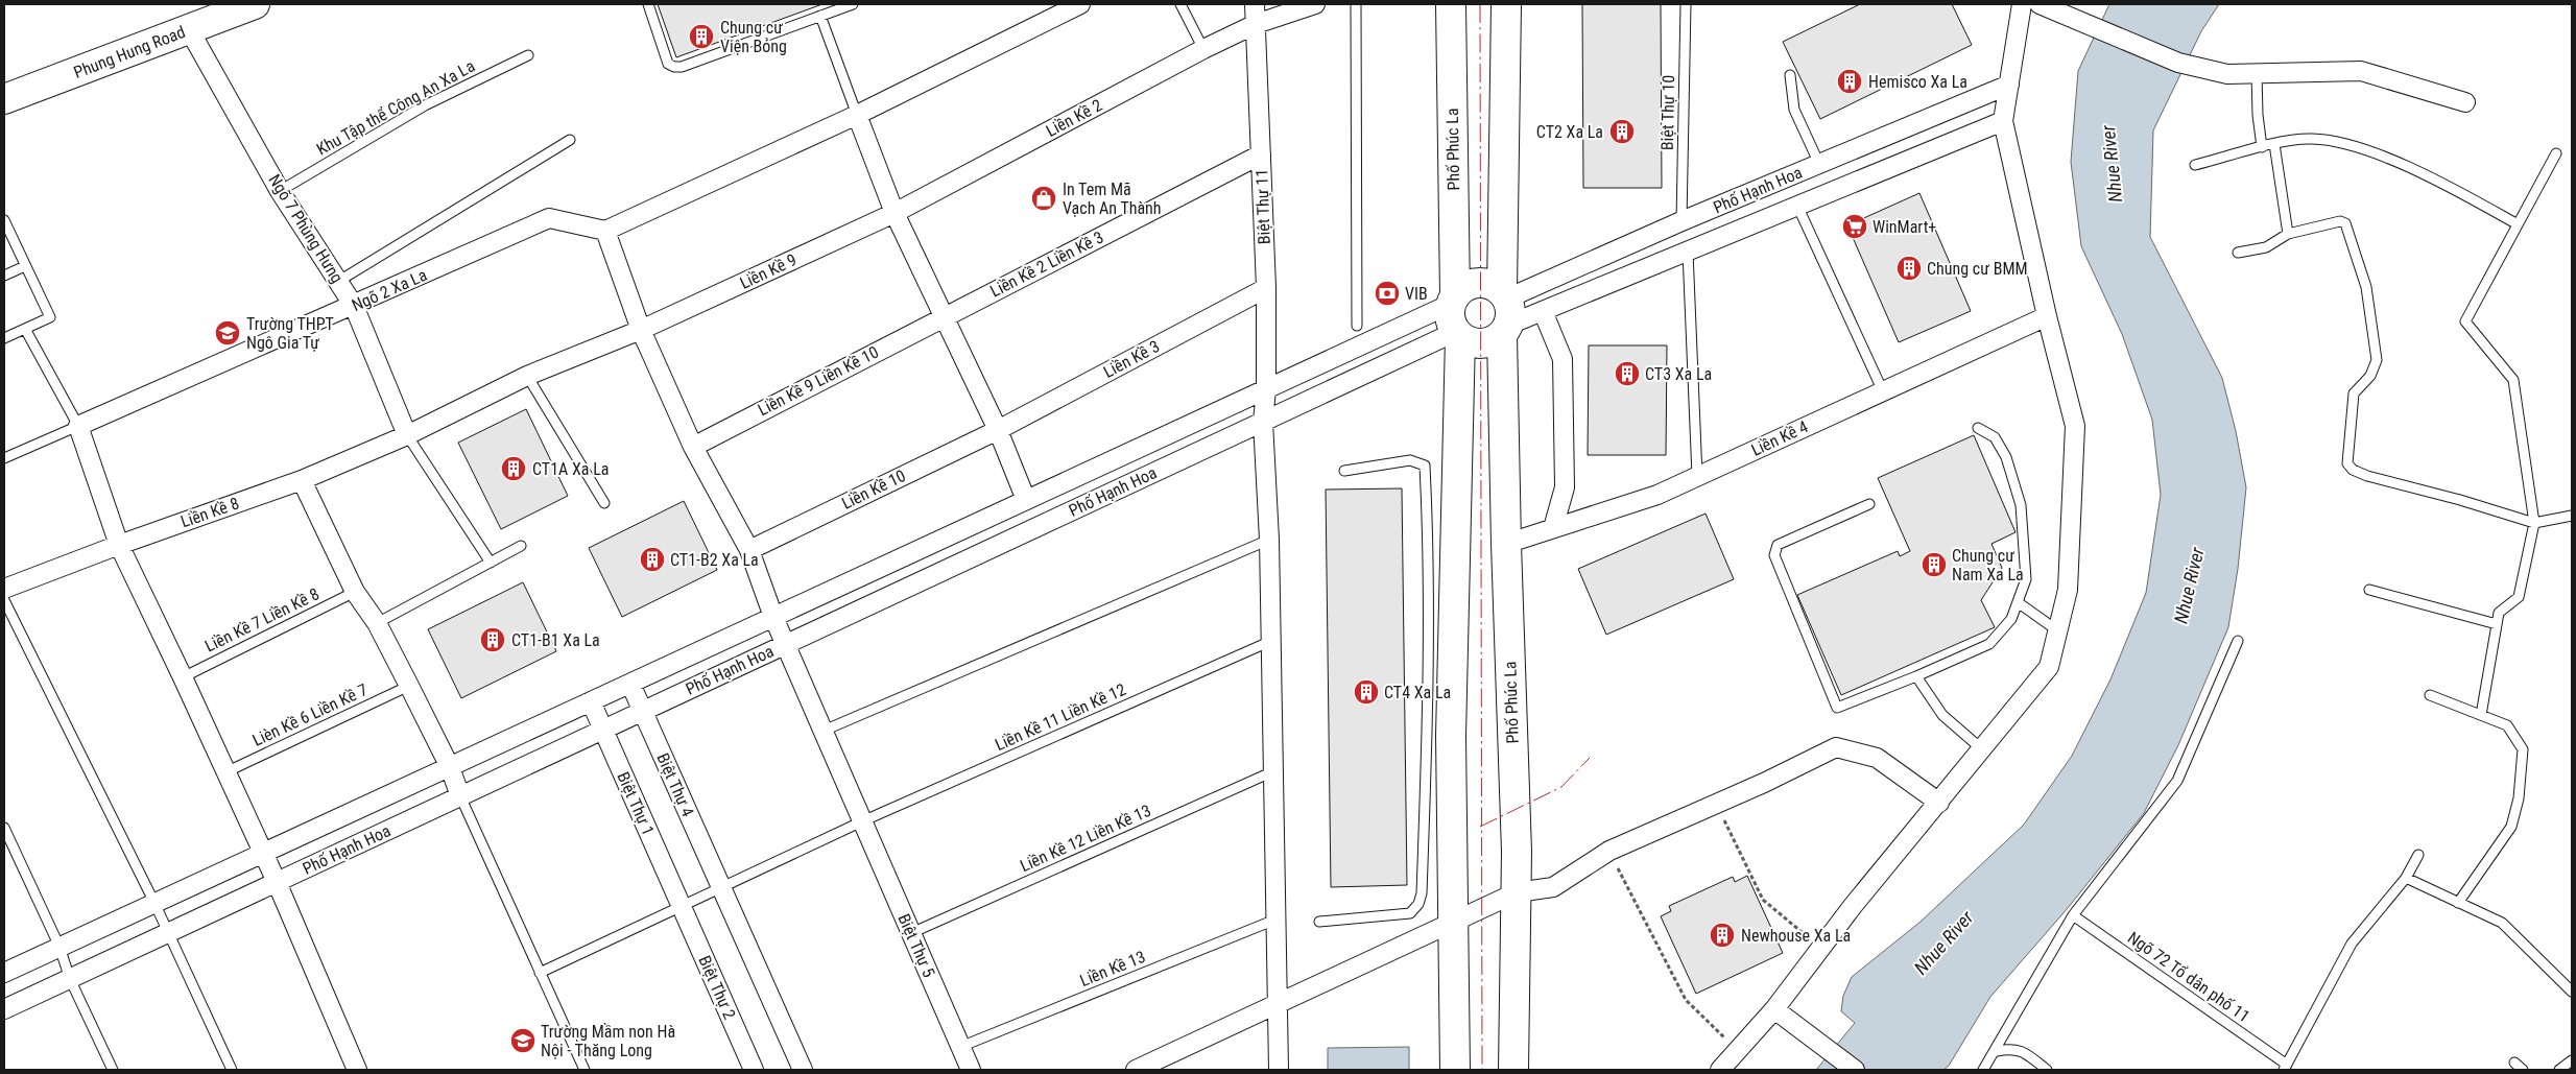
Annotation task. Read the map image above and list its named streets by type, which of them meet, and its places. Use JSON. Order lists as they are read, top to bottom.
{
  "streets": {
    "main road": ["Phung Hung Road", "Phố Phúc La"],
    "street": [
      "Liền Kề 2",
      "Phố Hạnh Hoa",
      "Biệt Thự 11",
      "Ngõ 7 Phùng Hưng",
      "Liền Kề 2 Liền Kề 3",
      "Liền Kề 9",
      "Ngõ 2 Xa La",
      "Liền Kề 3",
      "Liền Kề 9 Liền Kề 10",
      "Liền Kề 4",
      "Liền Kề 10",
      "Liền Kề 8",
      "Biệt Thự 4",
      "Biệt Thự 1",
      "Biệt Thự 5",
      "Biệt Thự 2"
    ],
    "lane": [
      "Khu Tập thể Công An Xa La",
      "Biệt Thự 10",
      "Liền Kề 7 Liền Kề 8",
      "Lièn Kề 6 Liền Kề 7",
      "Liền Kề 11 Liền Kề 12",
      "Liền Kề 12 Liền Kề 13",
      "Liền Kề 13",
      "Ngõ 72 Tổ dân phố 11"
    ]
  },
  "crossings": [
    ["Phung Hung Road", "Ngõ 7 Phùng Hưng"],
    ["Khu Tập thể Công An Xa La", "Ngõ 7 Phùng Hưng"],
    ["Biệt Thự 10", "Phố Hạnh Hoa"],
    ["Liền Kề 2", "Biệt Thự 11"],
    ["Liền Kề 2", "Liền Kề 9"],
    ["Phố Phúc La", "Phố Hạnh Hoa"],
    ["Phố Phúc La", "Liền Kề 4"],
    ["Phố Hạnh Hoa", "Biệt Thự 11"],
    ["Phố Hạnh Hoa", "Biệt Thự 4"],
    ["Phố Hạnh Hoa", "Biệt Thự 1"],
    ["Biệt Thự 11", "Liền Kề 2 Liền Kề 3"],
    ["Biệt Thự 11", "Liền Kề 3"],
    ["Biệt Thự 11", "Liền Kề 11 Liền Kề 12"],
    ["Biệt Thự 11", "Liền Kề 12 Liền Kề 13"],
    ["Biệt Thự 11", "Liền Kề 13"],
    ["Ngõ 7 Phùng Hưng", "Ngõ 2 Xa La"],
    ["Ngõ 7 Phùng Hưng", "Liền Kề 8"],
    ["Liền Kề 2 Liền Kề 3", "Liền Kề 9 Liền Kề 10"],
    ["Liền Kề 9", "Liền Kề 8"],
    ["Liền Kề 3", "Liền Kề 10"],
    ["Liền Kề 11 Liền Kề 12", "Biệt Thự 4"],
    ["Liền Kề 11 Liền Kề 12", "Biệt Thự 1"],
    ["Liền Kề 11 Liền Kề 12", "Biệt Thự 5"],
    ["Liền Kề 11 Liền Kề 12", "Biệt Thự 2"],
    ["Biệt Thự 1", "Biệt Thự 2"],
    ["Liền Kề 12 Liền Kề 13", "Biệt Thự 5"],
    ["Biệt Thự 5", "Liền Kề 13"]
  ],
  "water": ["Nhue River"],
  "places": {
    "building": [
      "Chung cư Viện Bỏng",
      "Hemisco Xa La",
      "CT2 Xa La",
      "Chung cư BMM",
      "CT3 Xa La",
      "CT1A Xa La",
      "CT1-B2 Xa La",
      "Chung cư Nam Xa La",
      "CT1-B1 Xa La",
      "CT4 Xa La",
      "Newhouse Xa La"
    ],
    "shop": ["In Tem Mã Vạch An Thành"],
    "supermarket": ["WinMart+"],
    "bank": ["VIB"],
    "school or university": ["Trường THPT Ngô Gia Tự", "Trường Mầm non Hà Nội - Thăng Long"]
  }
}
